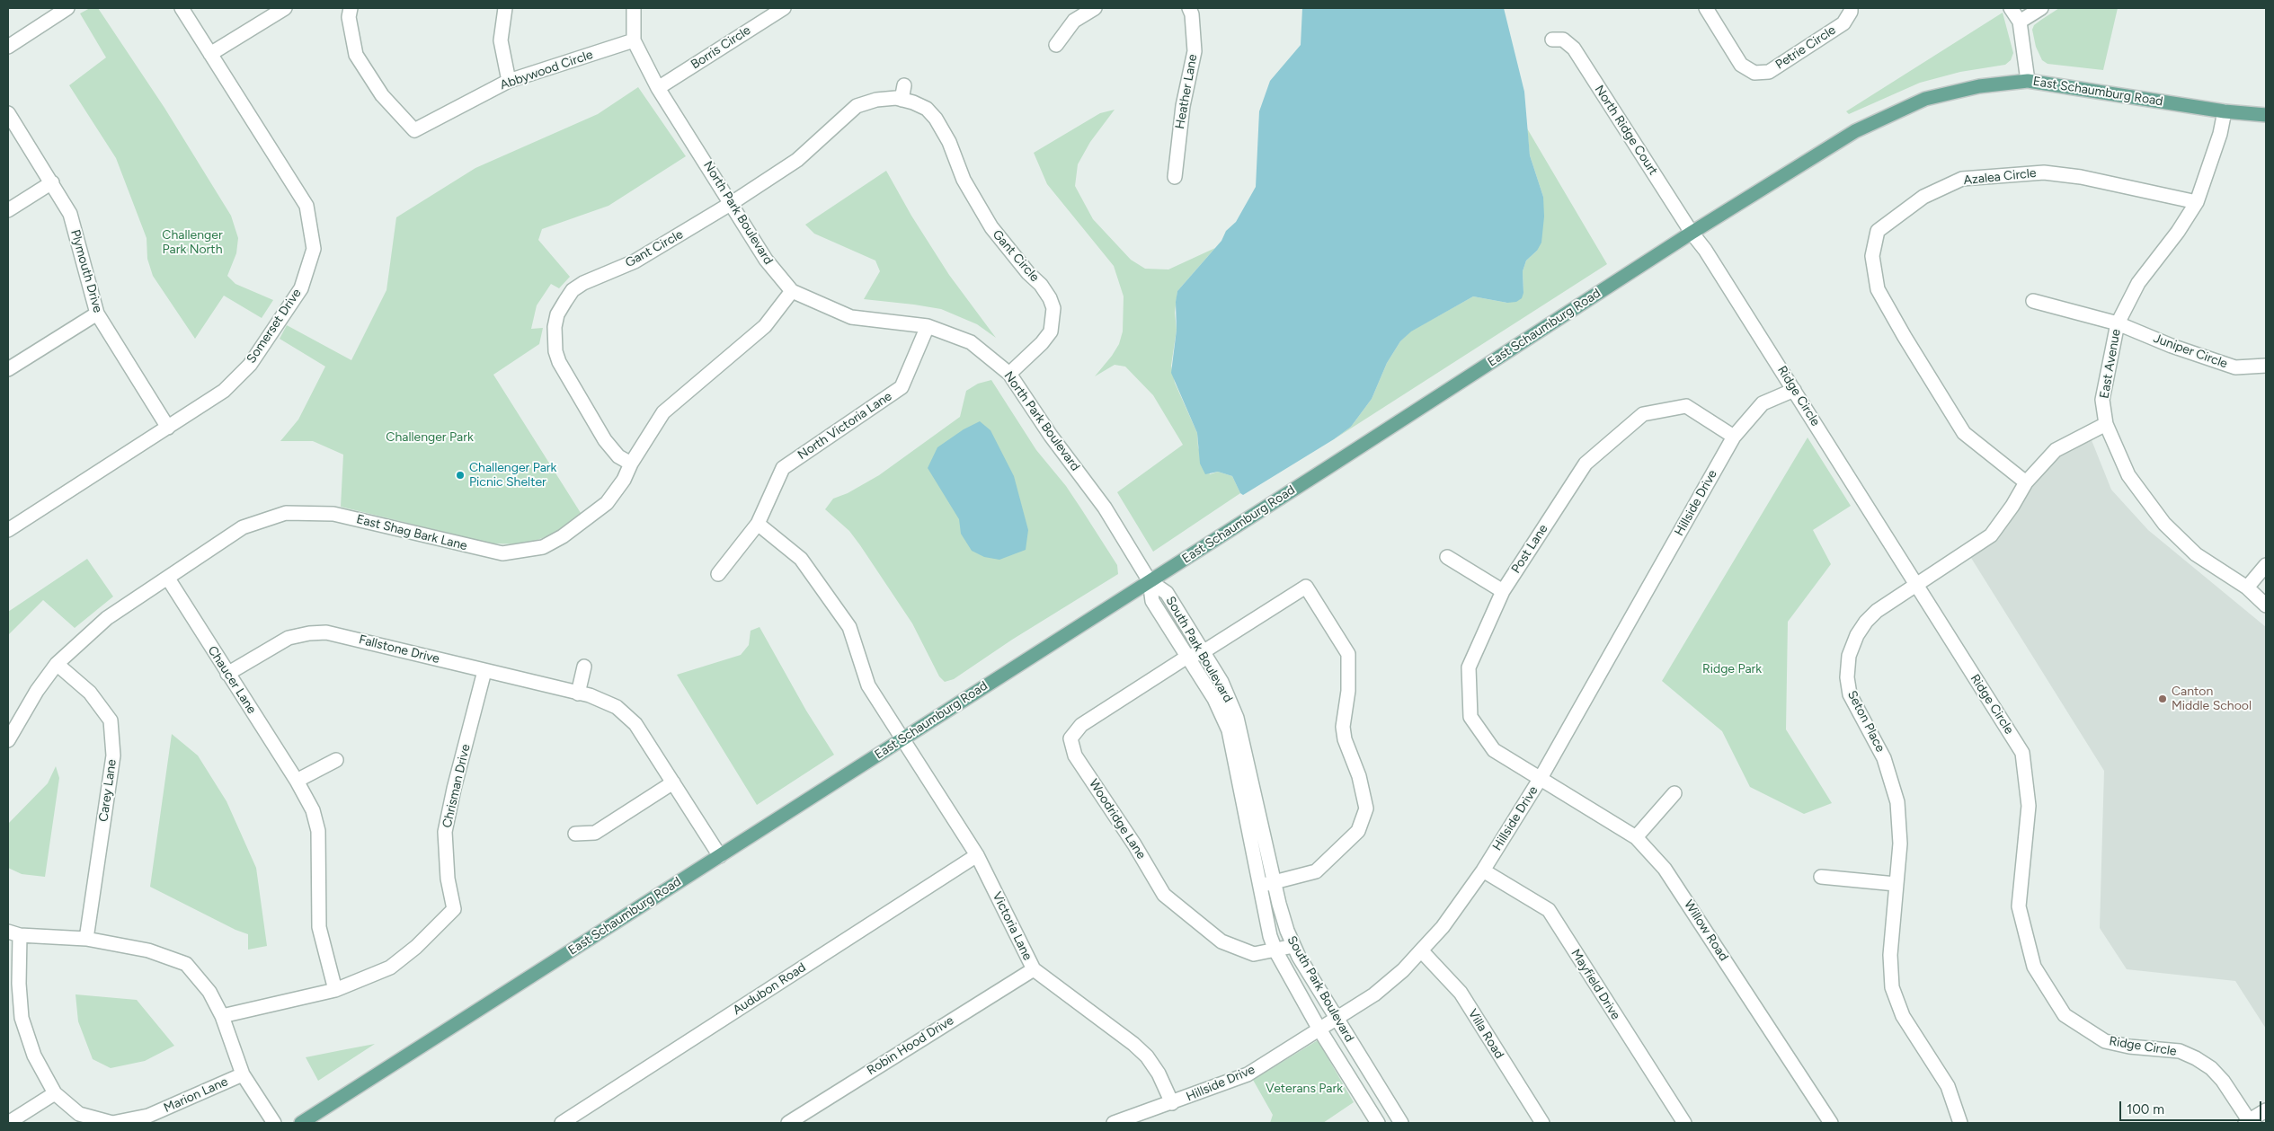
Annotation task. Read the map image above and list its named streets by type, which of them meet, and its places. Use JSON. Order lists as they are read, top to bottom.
{
  "streets": {
    "main road": ["East Schaumburg Road"],
    "street": [
      "Borris Circle",
      "Petrie Circle",
      "Abbywood Circle",
      "Heather Lane",
      "North Ridge Court",
      "Azalea Circle",
      "North Park Boulevard",
      "Gant Circle",
      "Plymouth Drive",
      "Somerset Drive",
      "Juniper Circle",
      "East Avenue",
      "Ridge Circle",
      "North Victoria Lane",
      "Hillside Drive",
      "East Shag Bark Lane",
      "Post Lane",
      "Fallstone Drive",
      "South Park Boulevard",
      "Chaucer Lane",
      "Seton Place",
      "Chrisman Drive",
      "Carey Lane",
      "Woodridge Lane",
      "Victoria Lane",
      "Willow Road",
      "Mayfield Drive",
      "Audubon Road",
      "Villa Road",
      "Robin Hood Drive",
      "Marion Lane"
    ]
  },
  "crossings": [
    ["Borris Circle", "North Park Boulevard"],
    ["Abbywood Circle", "North Park Boulevard"],
    ["East Schaumburg Road", "North Ridge Court"],
    ["East Schaumburg Road", "North Park Boulevard"],
    ["East Schaumburg Road", "East Avenue"],
    ["East Schaumburg Road", "Ridge Circle"],
    ["East Schaumburg Road", "Fallstone Drive"],
    ["East Schaumburg Road", "South Park Boulevard"],
    ["East Schaumburg Road", "Victoria Lane"],
    ["North Ridge Court", "Ridge Circle"],
    ["Azalea Circle", "East Avenue"],
    ["Azalea Circle", "Seton Place"],
    ["North Park Boulevard", "Gant Circle"],
    ["North Park Boulevard", "North Victoria Lane"],
    ["North Park Boulevard", "East Shag Bark Lane"],
    ["North Park Boulevard", "South Park Boulevard"],
    ["Gant Circle", "East Shag Bark Lane"],
    ["Plymouth Drive", "Somerset Drive"],
    ["Juniper Circle", "East Avenue"],
    ["East Avenue", "Seton Place"],
    ["Ridge Circle", "Hillside Drive"],
    ["Ridge Circle", "Seton Place"],
    ["Hillside Drive", "Post Lane"],
    ["Hillside Drive", "South Park Boulevard"],
    ["Hillside Drive", "Victoria Lane"],
    ["Hillside Drive", "Willow Road"],
    ["Hillside Drive", "Mayfield Drive"],
    ["Hillside Drive", "Villa Road"],
    ["East Shag Bark Lane", "Chaucer Lane"],
    ["East Shag Bark Lane", "Carey Lane"],
    ["Post Lane", "Willow Road"],
    ["Fallstone Drive", "Chaucer Lane"],
    ["Fallstone Drive", "Chrisman Drive"],
    ["South Park Boulevard", "Woodridge Lane"],
    ["Chaucer Lane", "Chrisman Drive"],
    ["Victoria Lane", "Audubon Road"],
    ["Victoria Lane", "Robin Hood Drive"]
  ],
  "parks": [
    "Challenger Park North",
    "Challenger Park",
    "Ridge Park",
    "Veterans Park"
  ],
  "places": ["Challenger Park Picnic Shelter", "Canton Middle School"],
  "scale_bar": "100 m"
}
